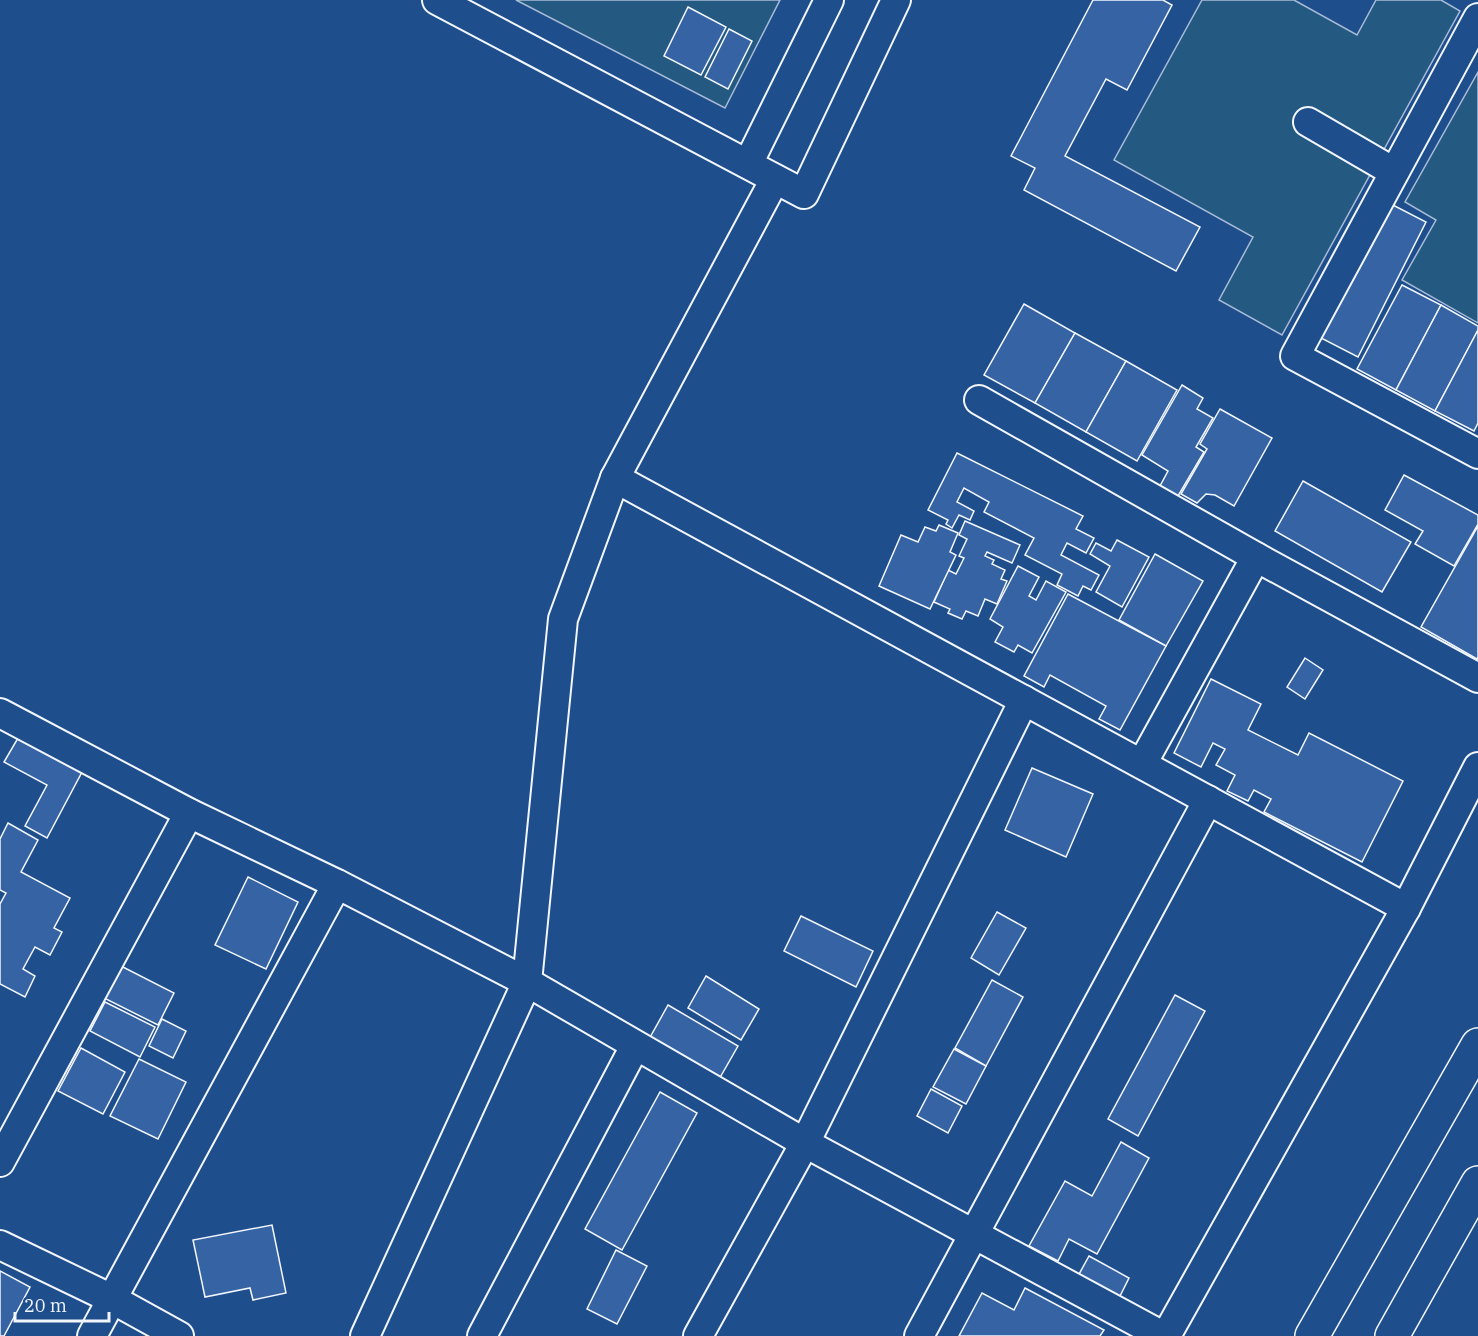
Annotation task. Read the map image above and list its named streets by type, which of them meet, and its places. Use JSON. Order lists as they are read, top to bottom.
{
  "scale_bar": "20 m"
}
